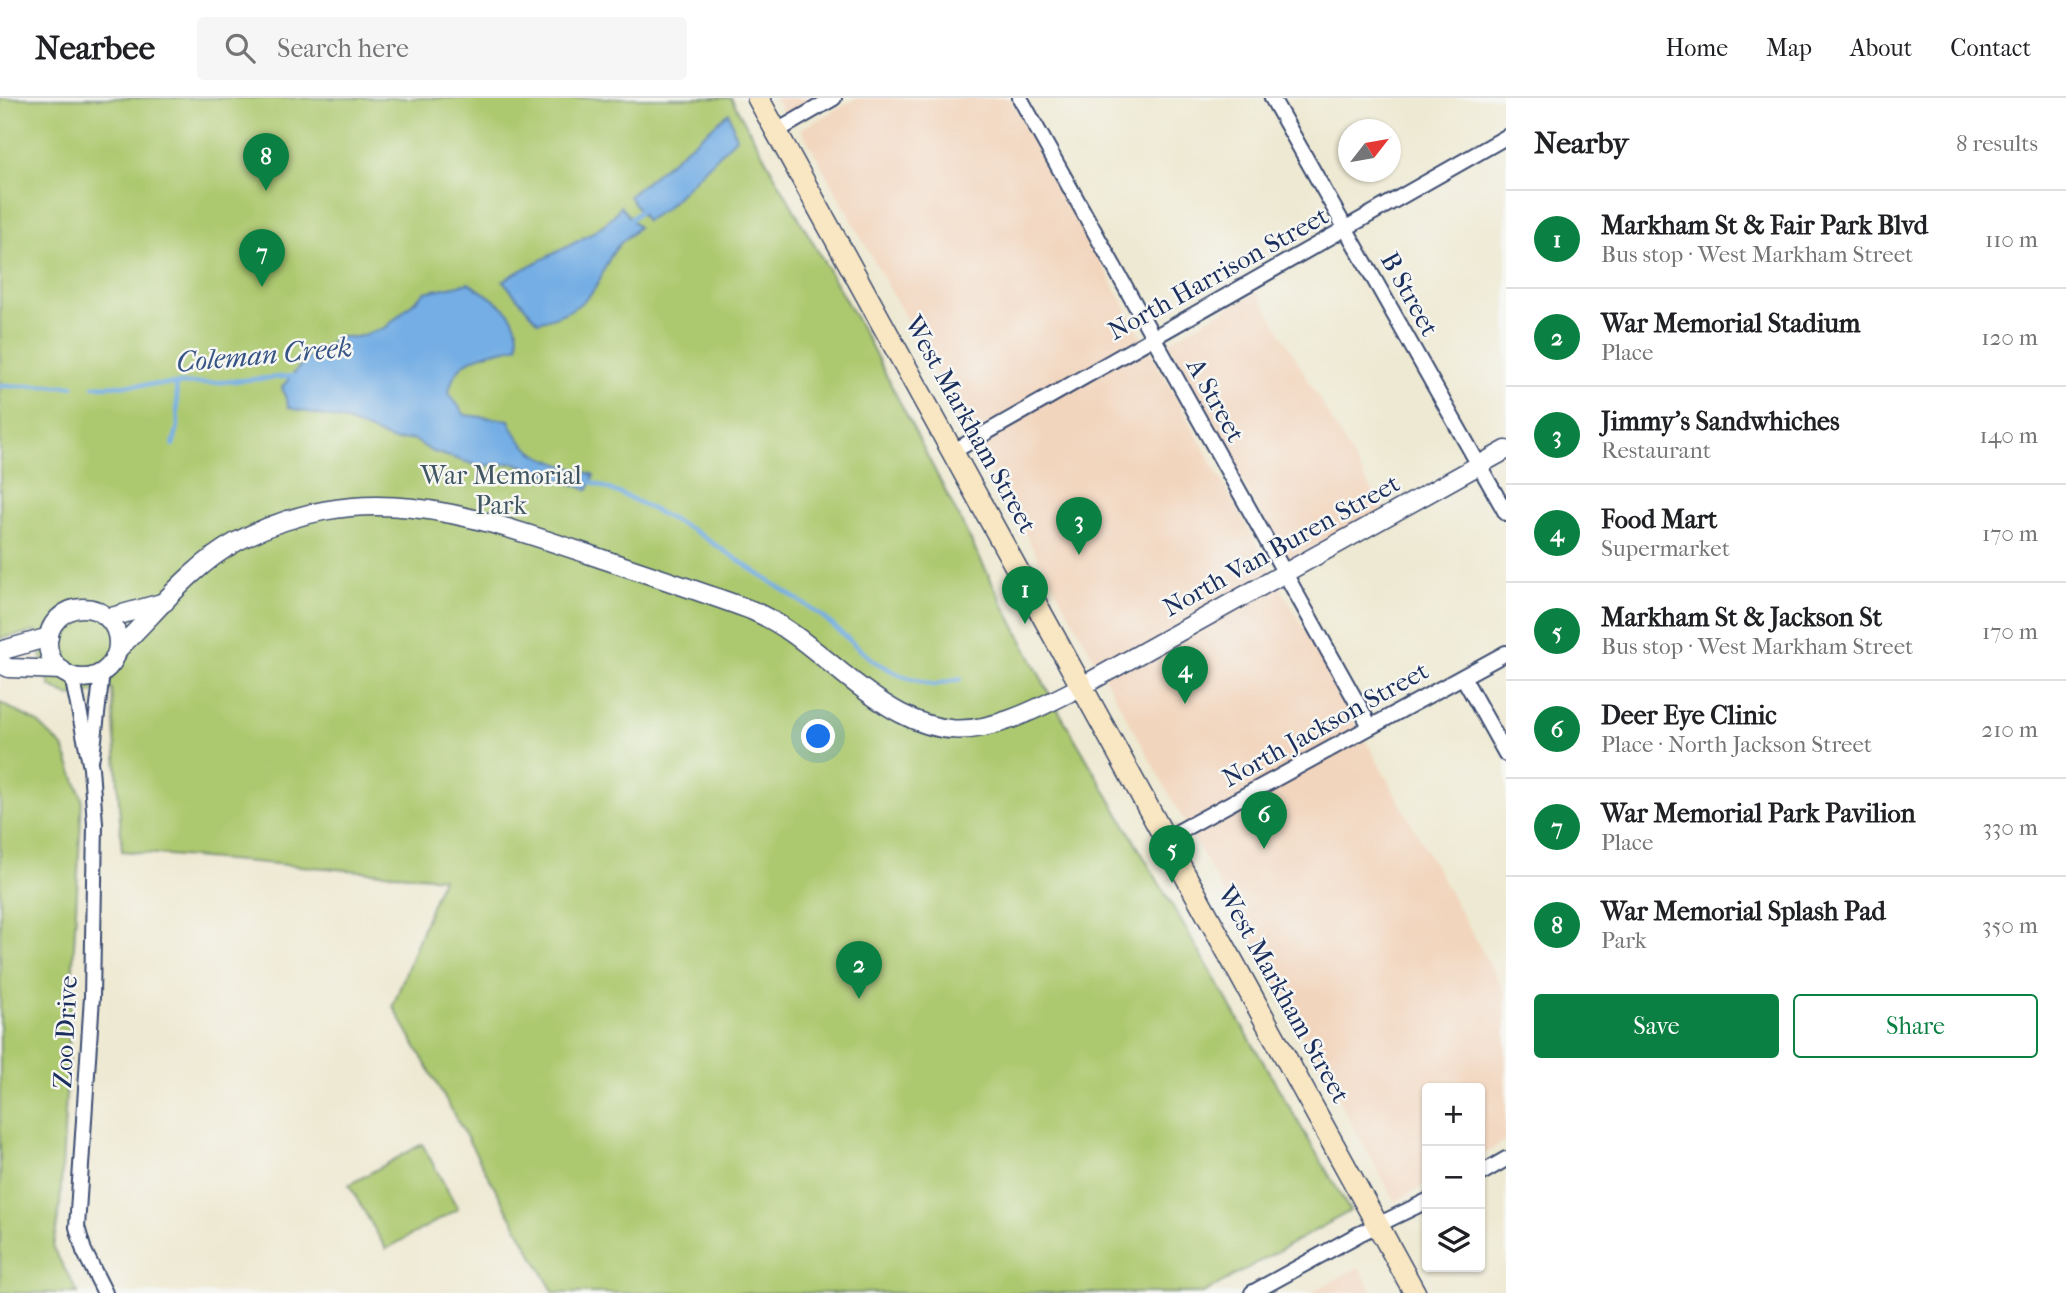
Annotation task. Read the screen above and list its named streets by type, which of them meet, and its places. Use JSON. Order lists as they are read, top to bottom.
{
  "streets": {
    "main road": ["West Markham Street"],
    "street": [
      "North Harrison Street",
      "B Street",
      "A Street",
      "North Van Buren Street",
      "North Jackson Street",
      "Zoo Drive"
    ]
  },
  "crossings": [
    ["North Harrison Street", "B Street"],
    ["North Harrison Street", "A Street"],
    ["North Harrison Street", "West Markham Street"],
    ["B Street", "North Van Buren Street"],
    ["A Street", "North Van Buren Street"],
    ["A Street", "North Jackson Street"],
    ["West Markham Street", "North Van Buren Street"],
    ["West Markham Street", "North Jackson Street"],
    ["North Van Buren Street", "Zoo Drive"]
  ],
  "water": ["Coleman Creek"],
  "parks": ["War Memorial Park"],
  "north": "top right",
  "page": {
    "header": "Nearbee",
    "search": "Search here",
    "nav": [
      "Home",
      "Map",
      "About",
      "Contact"
    ],
    "heading": ["Nearby", "8 results"],
    "pins": [
      "8",
      "7",
      "3",
      "1",
      "4",
      "6",
      "5",
      "2"
    ],
    "list": [
      {
        "mark": "1",
        "name": "Markham St & Fair Park Blvd",
        "note": "Bus stop · West Markham Street",
        "value": "110 m"
      },
      {
        "mark": "2",
        "name": "War Memorial Stadium",
        "note": "Place",
        "value": "120 m"
      },
      {
        "mark": "3",
        "name": "Jimmy's Sandwhiches",
        "note": "Restaurant",
        "value": "140 m"
      },
      {
        "mark": "4",
        "name": "Food Mart",
        "note": "Supermarket",
        "value": "170 m"
      },
      {
        "mark": "5",
        "name": "Markham St & Jackson St",
        "note": "Bus stop · West Markham Street",
        "value": "170 m"
      },
      {
        "mark": "6",
        "name": "Deer Eye Clinic",
        "note": "Place · North Jackson Street",
        "value": "210 m"
      },
      {
        "mark": "7",
        "name": "War Memorial Park Pavilion",
        "note": "Place",
        "value": "330 m"
      },
      {
        "mark": "8",
        "name": "War Memorial Splash Pad",
        "note": "Park",
        "value": "350 m"
      }
    ],
    "buttons": ["Save", "Share"],
    "map_buttons": ["+", "−"]
  }
}
